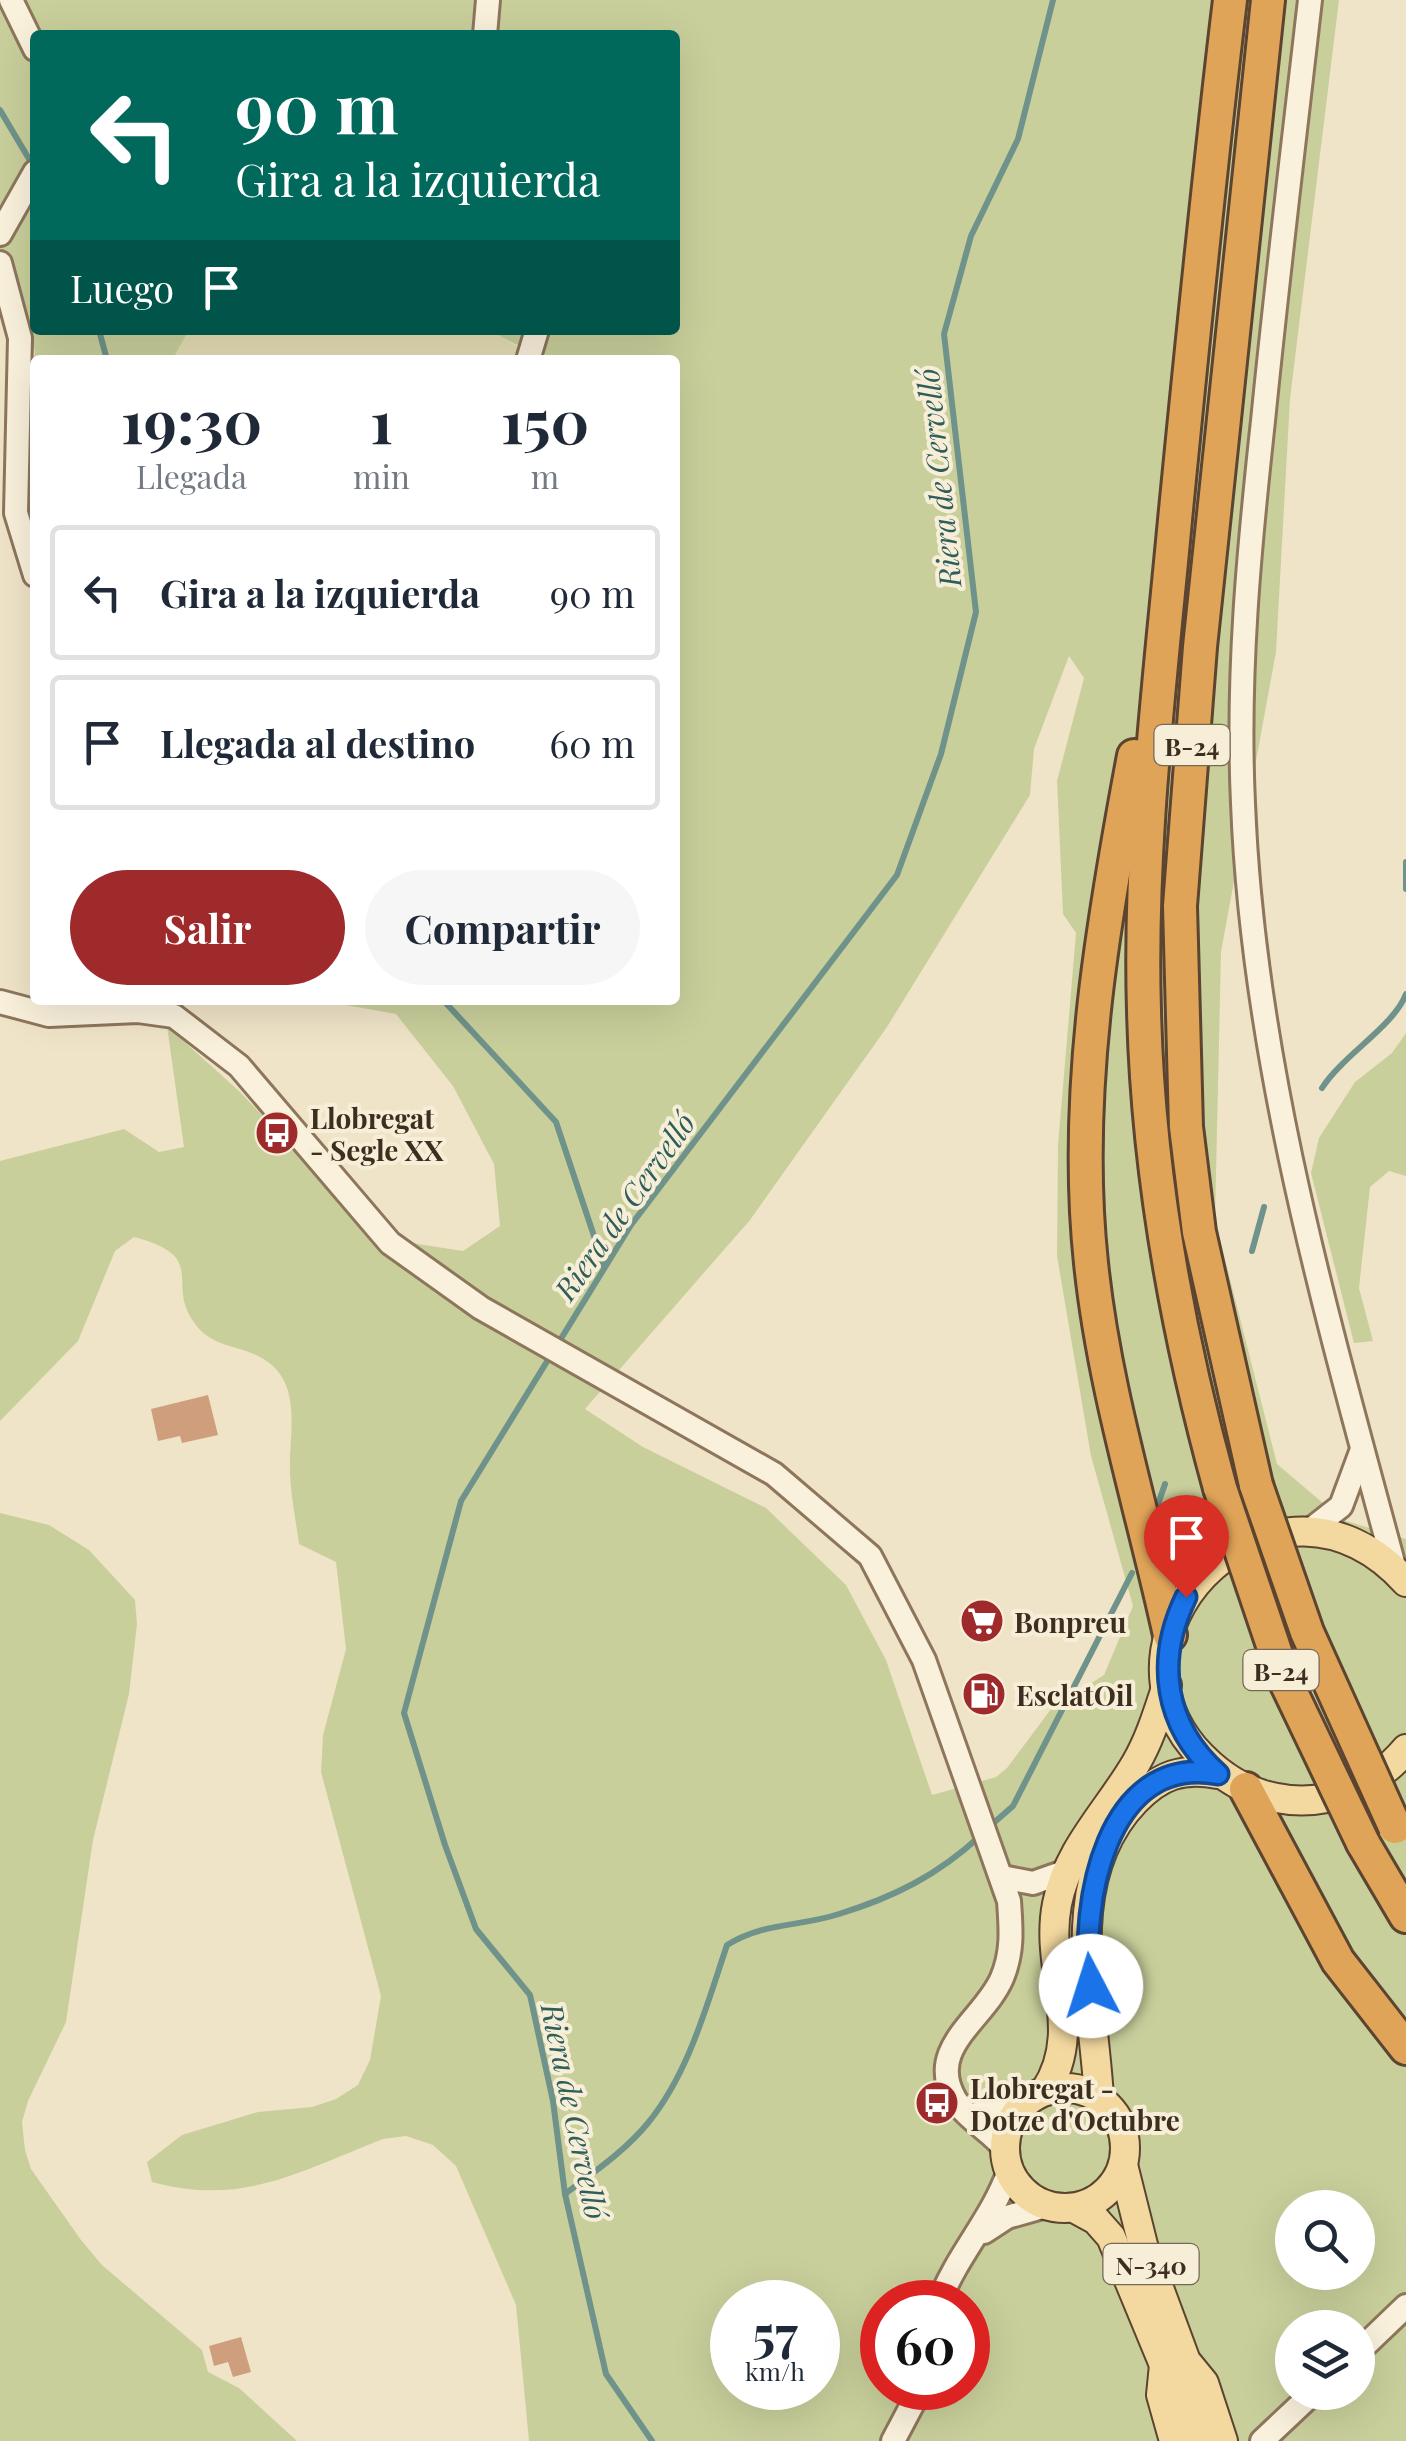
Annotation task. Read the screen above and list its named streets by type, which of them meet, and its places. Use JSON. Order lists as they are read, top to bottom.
{
  "streets": {
    "highway": ["B-24"],
    "main road": ["N-340"]
  },
  "water": ["Riera de Cervelló"],
  "places": {
    "bus stop": ["Llobregat - Segle XX", "Llobregat - Dotze d'Octubre"],
    "supermarket": ["Bonpreu"],
    "fuel station": ["EsclatOil"]
  },
  "page": {
    "turn": ["90 m", "Gira a la izquierda"],
    "then": "Luego",
    "eta": [
      "19:30",
      "Llegada",
      "1",
      "min",
      "150",
      "m"
    ],
    "list": [
      {
        "name": "Gira a la izquierda",
        "value": "90 m"
      },
      {
        "name": "Llegada al destino",
        "value": "60 m"
      }
    ],
    "buttons": ["Salir", "Compartir"],
    "speed": "57 km/h",
    "limit": "60"
  }
}
